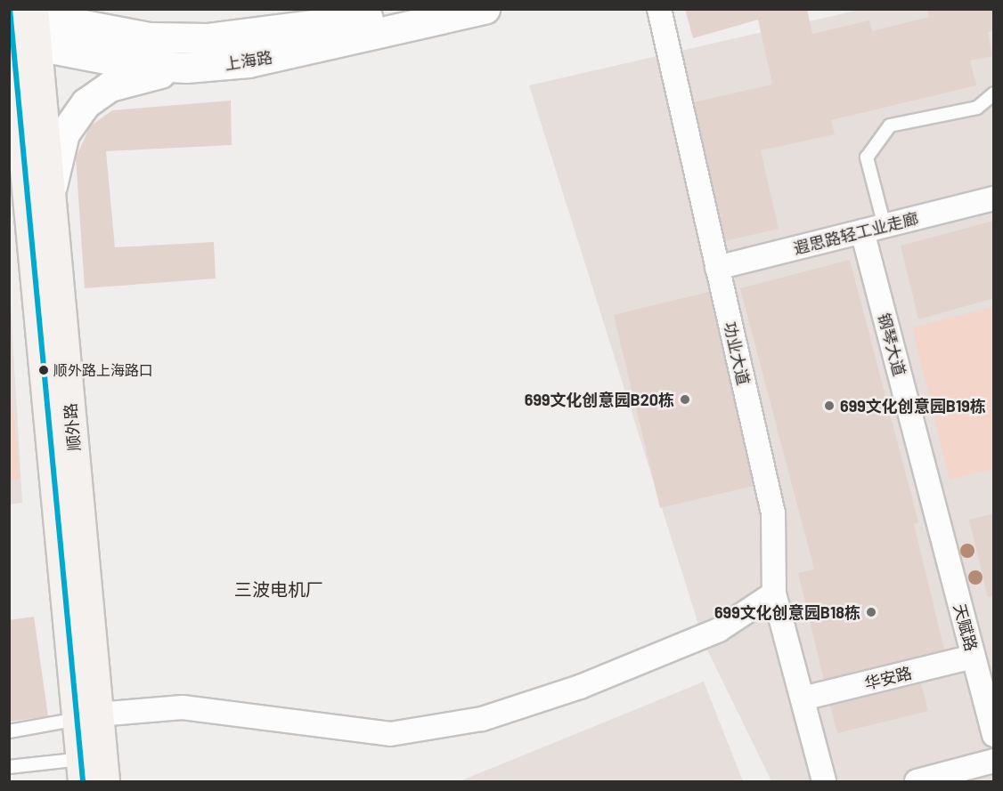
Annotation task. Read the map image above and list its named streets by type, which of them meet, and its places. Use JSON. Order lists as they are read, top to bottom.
{
  "streets": {
    "main road": ["上海路", "顺外路"],
    "street": [
      "遐思路轻工业走廊",
      "钢琴大道",
      "功业大道",
      "天赋路",
      "华安路"
    ]
  },
  "crossings": [
    ["上海路", "顺外路"],
    ["遐思路轻工业走廊", "钢琴大道"],
    ["遐思路轻工业走廊", "功业大道"],
    ["钢琴大道", "天赋路"],
    ["功业大道", "华安路"],
    ["天赋路", "华安路"]
  ],
  "districts": ["三波电机厂"],
  "places": [
    "顺外路上海路口",
    "699文化创意园B20栋",
    "699文化创意园B19栋",
    "699文化创意园B18栋"
  ]
}
